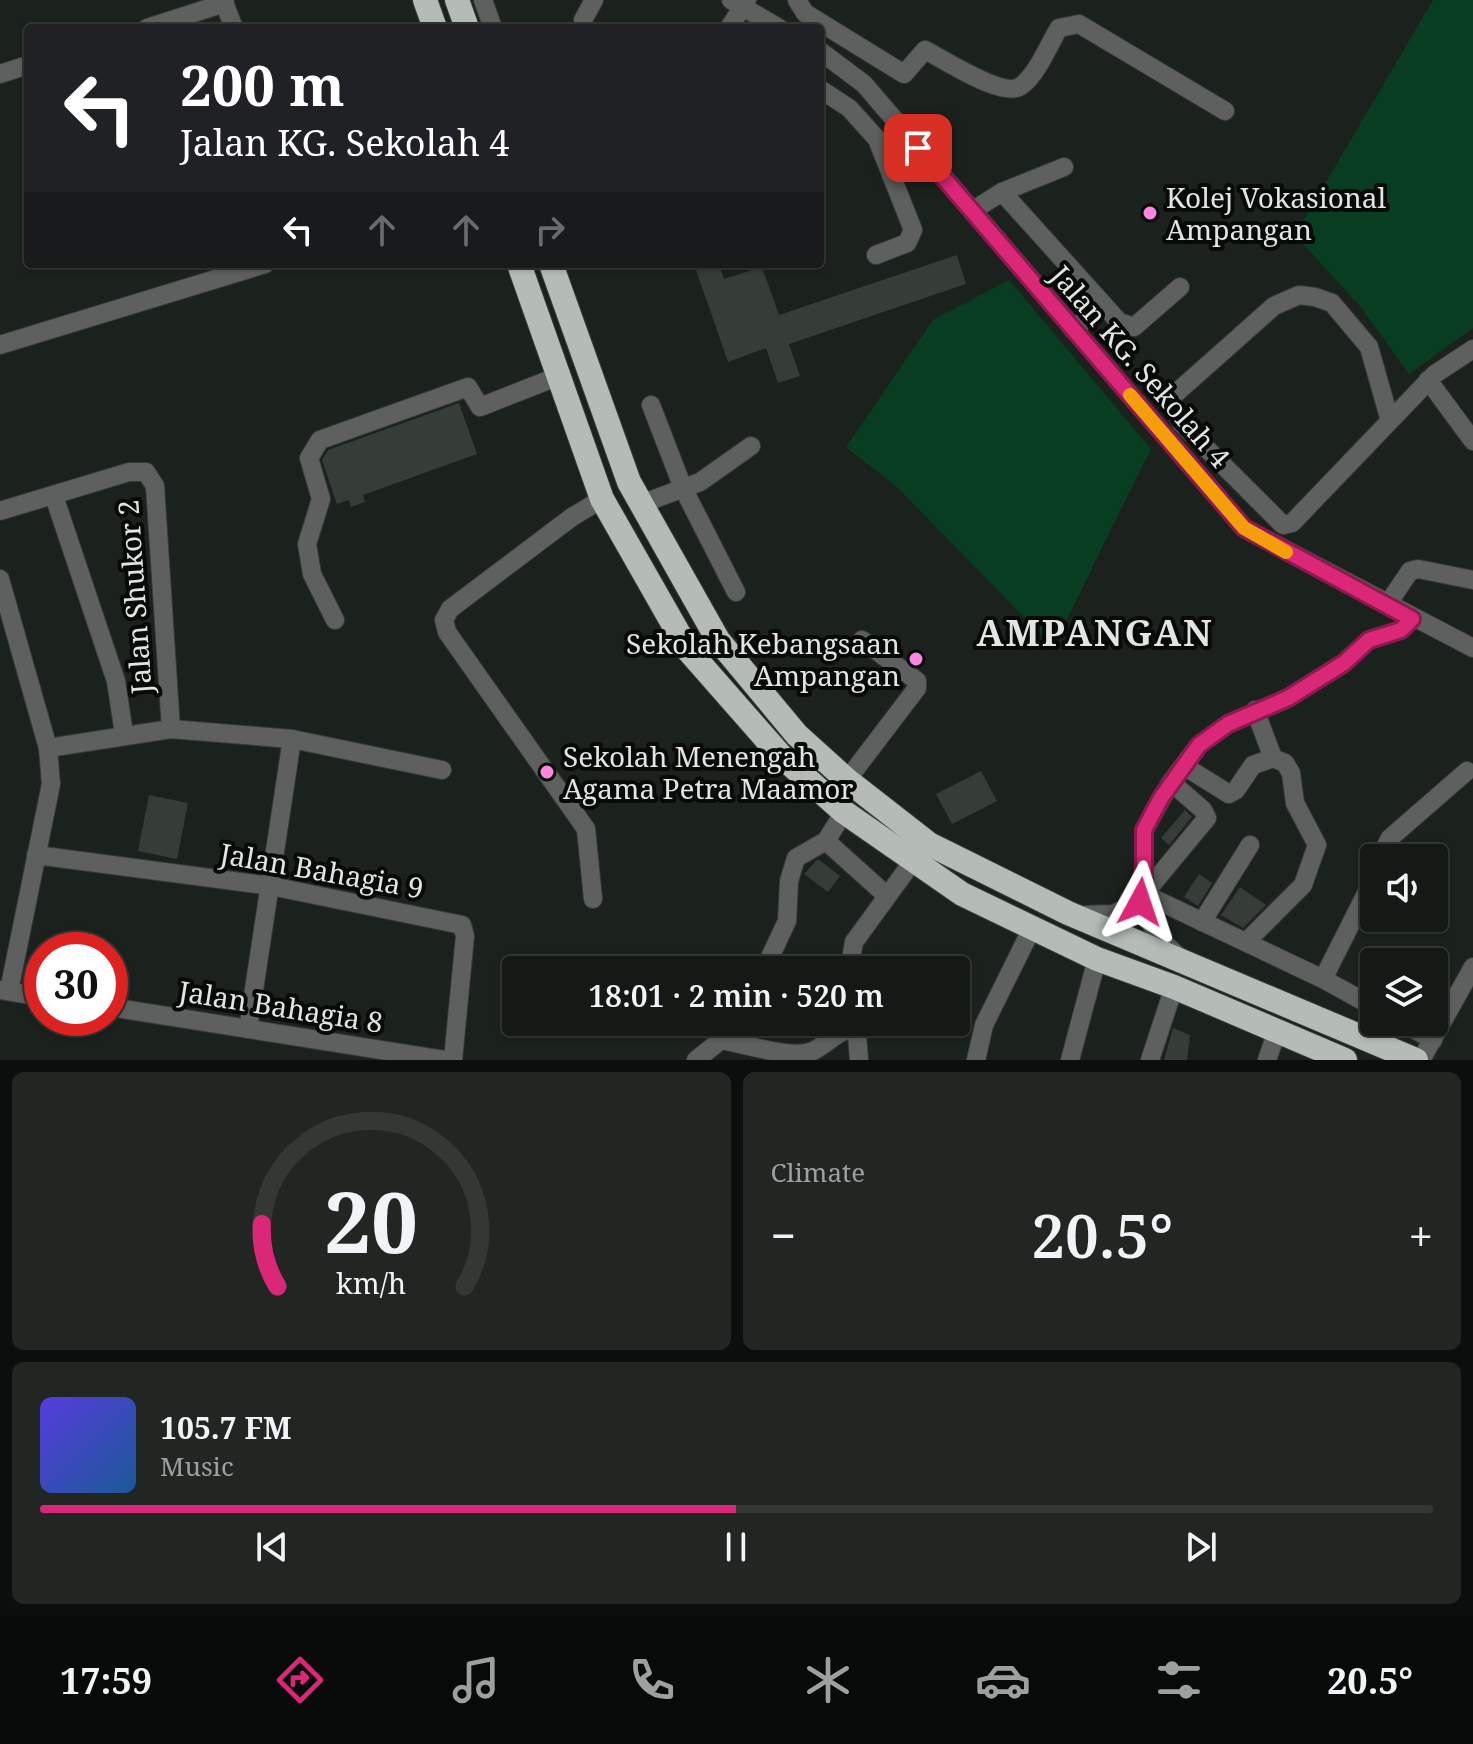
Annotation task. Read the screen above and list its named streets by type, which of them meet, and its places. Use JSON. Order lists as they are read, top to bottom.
{
  "streets": {
    "street": [
      "Jalan KG. Sekolah 4",
      "Jalan Shukor 2",
      "Jalan Bahagia 9",
      "Jalan Bahagia 8"
    ]
  },
  "districts": ["AMPANGAN"],
  "places": ["Kolej Vokasional Ampangan", "Sekolah Kebangsaan Ampangan", "Sekolah Menengah Agama Petra Maamor"],
  "page": {
    "turn": ["200 m", "Jalan KG. Sekolah 4"],
    "limit": "30",
    "trip": "18:01 · 2 min · 520 m",
    "tile": "Climate",
    "heat": ["−", "20.5°", "+"],
    "song": ["105.7 FM", "Music"],
    "tabs": ["17:59", "20.5°"],
    "gauge": ["20", "km/h"]
  }
}
